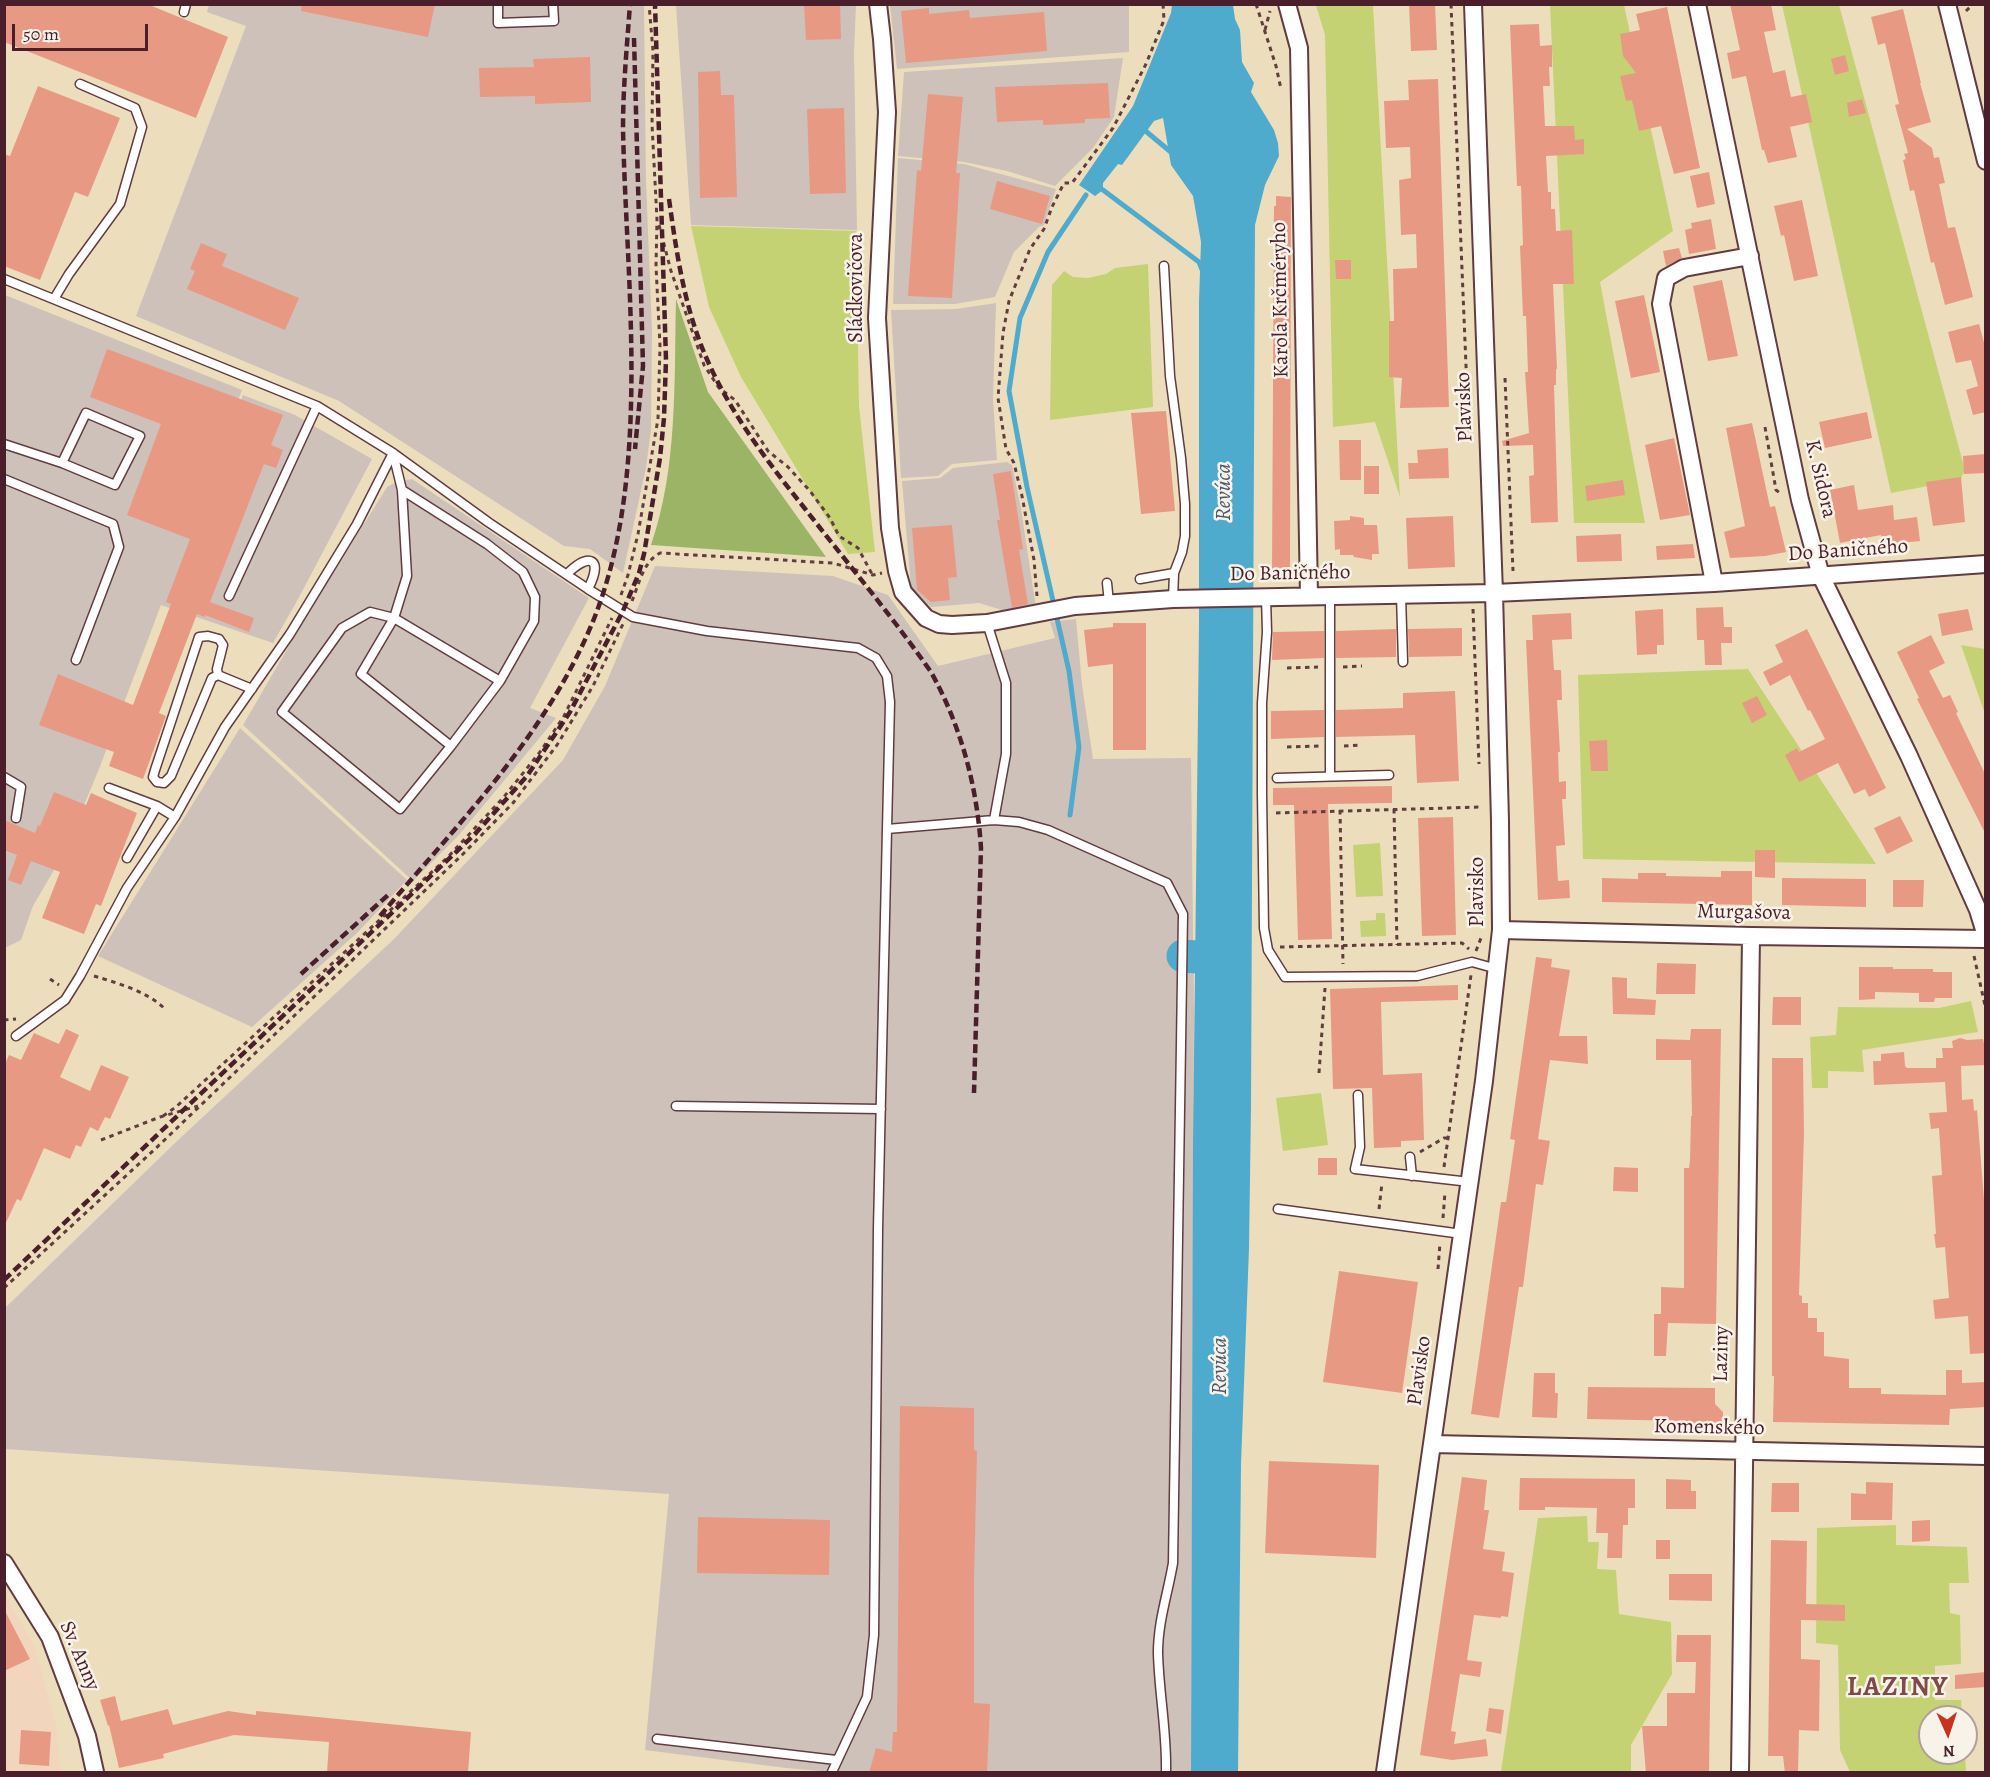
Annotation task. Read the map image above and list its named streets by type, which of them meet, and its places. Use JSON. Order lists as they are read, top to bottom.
{
  "streets": {
    "street": [
      "Sládkovičova",
      "Karola Krčméryho",
      "Plavisko",
      "K. Sidora",
      "Do Baničného",
      "Murgašova",
      "Laziny",
      "Komenského",
      "Sv. Anny"
    ]
  },
  "crossings": [
    ["Sládkovičova", "Do Baničného"],
    ["Karola Krčméryho", "Do Baničného"],
    ["Plavisko", "Do Baničného"],
    ["Plavisko", "Murgašova"],
    ["Plavisko", "Komenského"],
    ["K. Sidora", "Do Baničného"],
    ["K. Sidora", "Murgašova"],
    ["Murgašova", "Laziny"],
    ["Laziny", "Komenského"]
  ],
  "districts": ["LAZINY"],
  "water": ["Revúca"],
  "scale_bar": "50 m",
  "north": "bottom"
}
